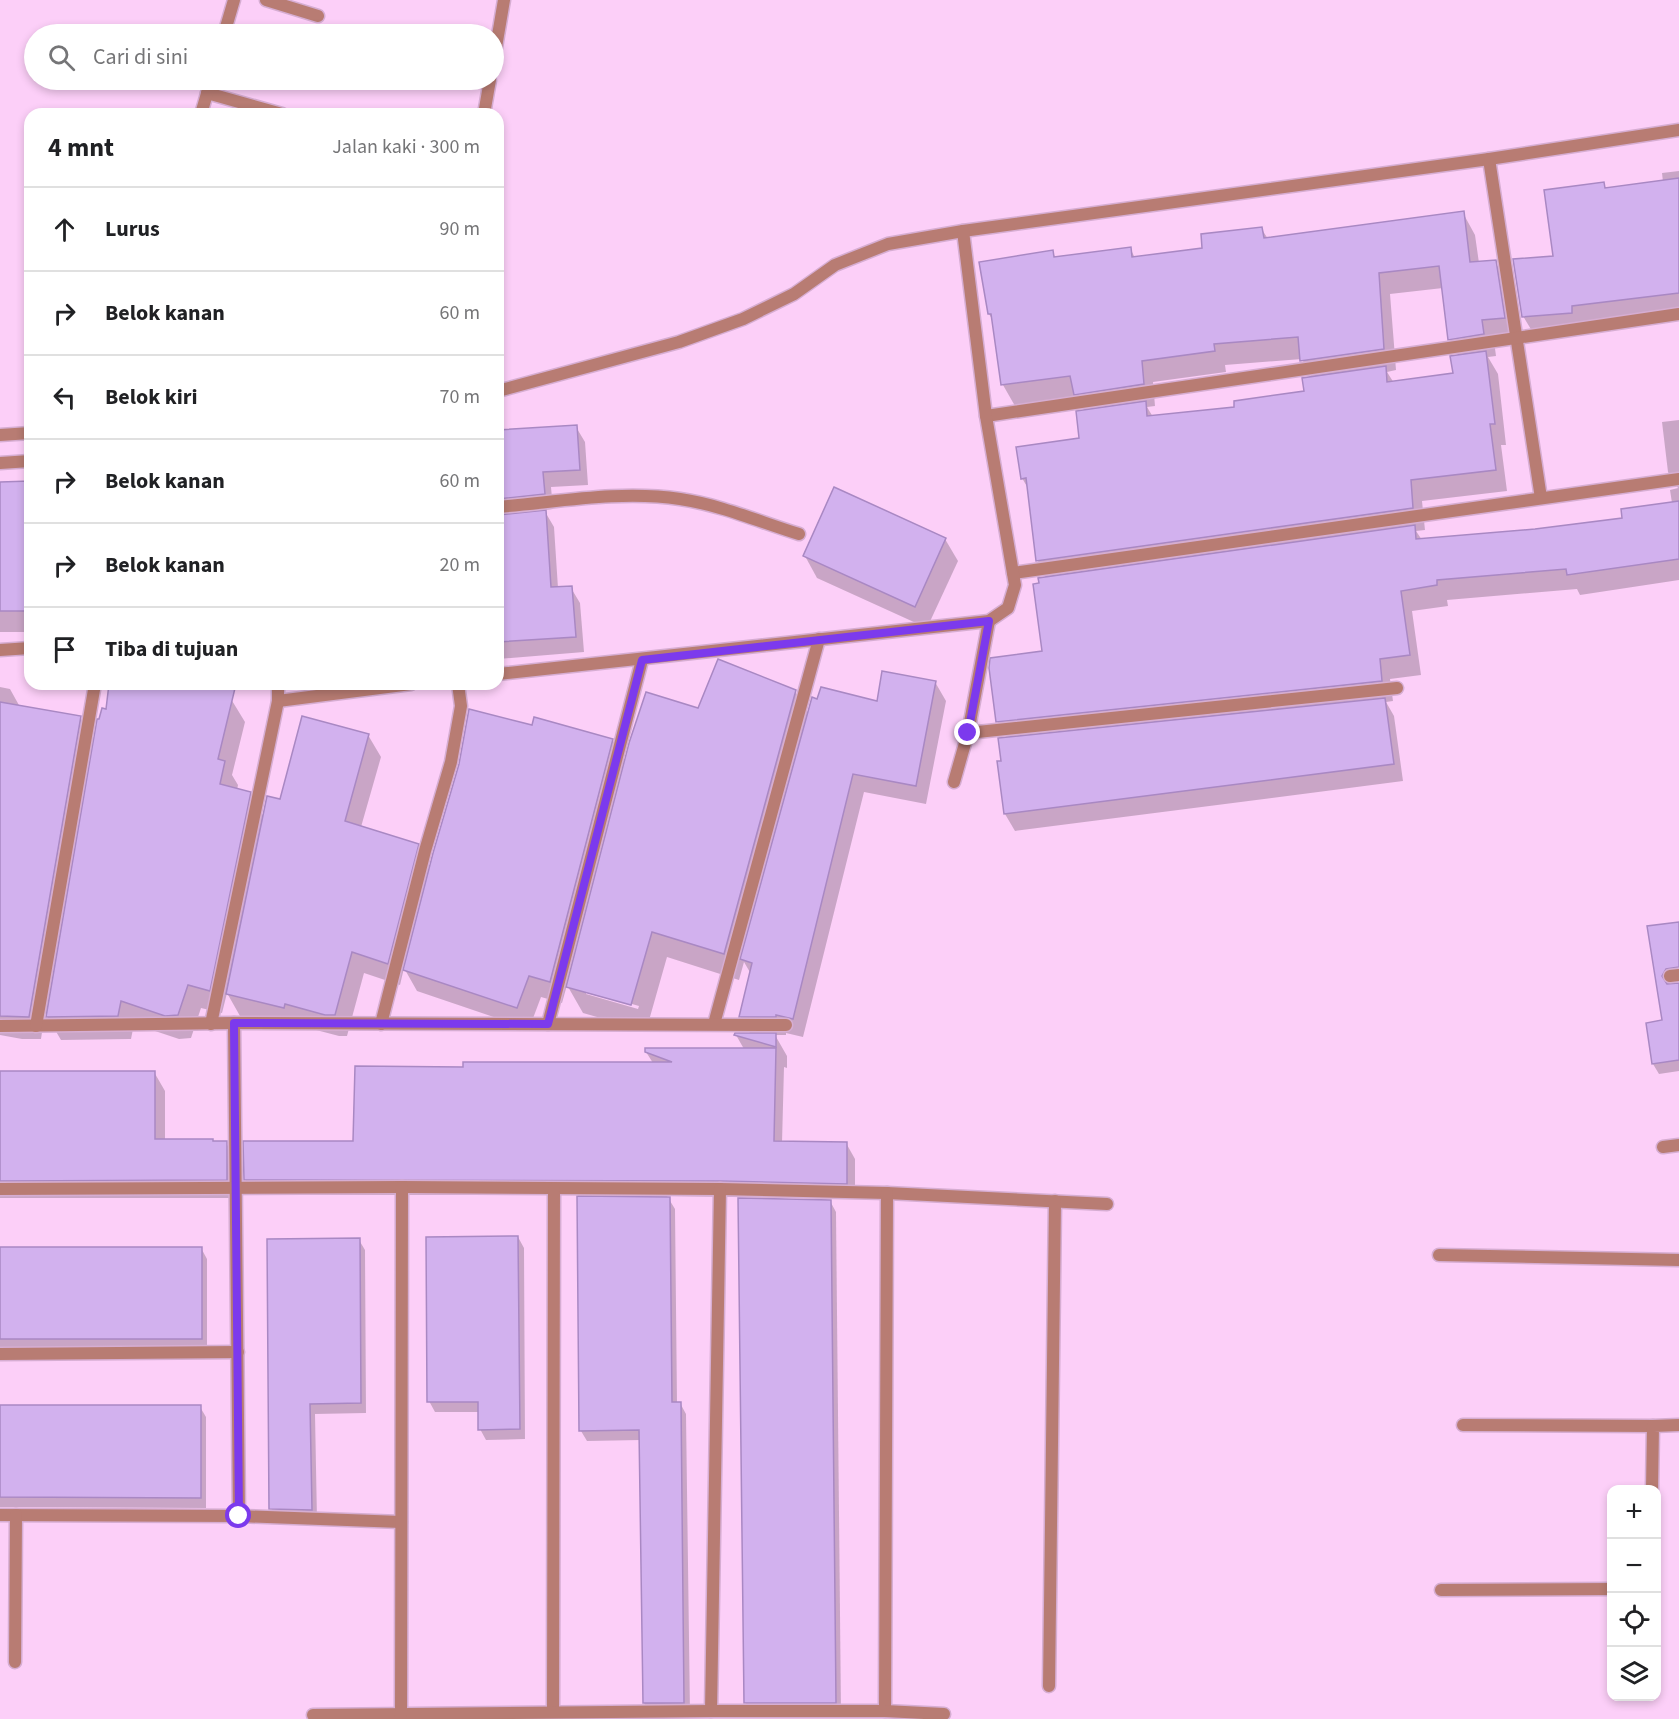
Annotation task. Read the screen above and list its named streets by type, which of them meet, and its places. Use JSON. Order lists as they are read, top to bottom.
{
  "page": {
    "search": "Cari di sini",
    "heading": ["4 mnt", "Jalan kaki · 300 m"],
    "list": [
      ["Lurus", "90 m"],
      ["Belok kanan", "60 m"],
      ["Belok kiri", "70 m"],
      ["Belok kanan", "60 m"],
      ["Belok kanan", "20 m"],
      "Tiba di tujuan"
    ],
    "map_buttons": ["+", "−"]
  }
}
